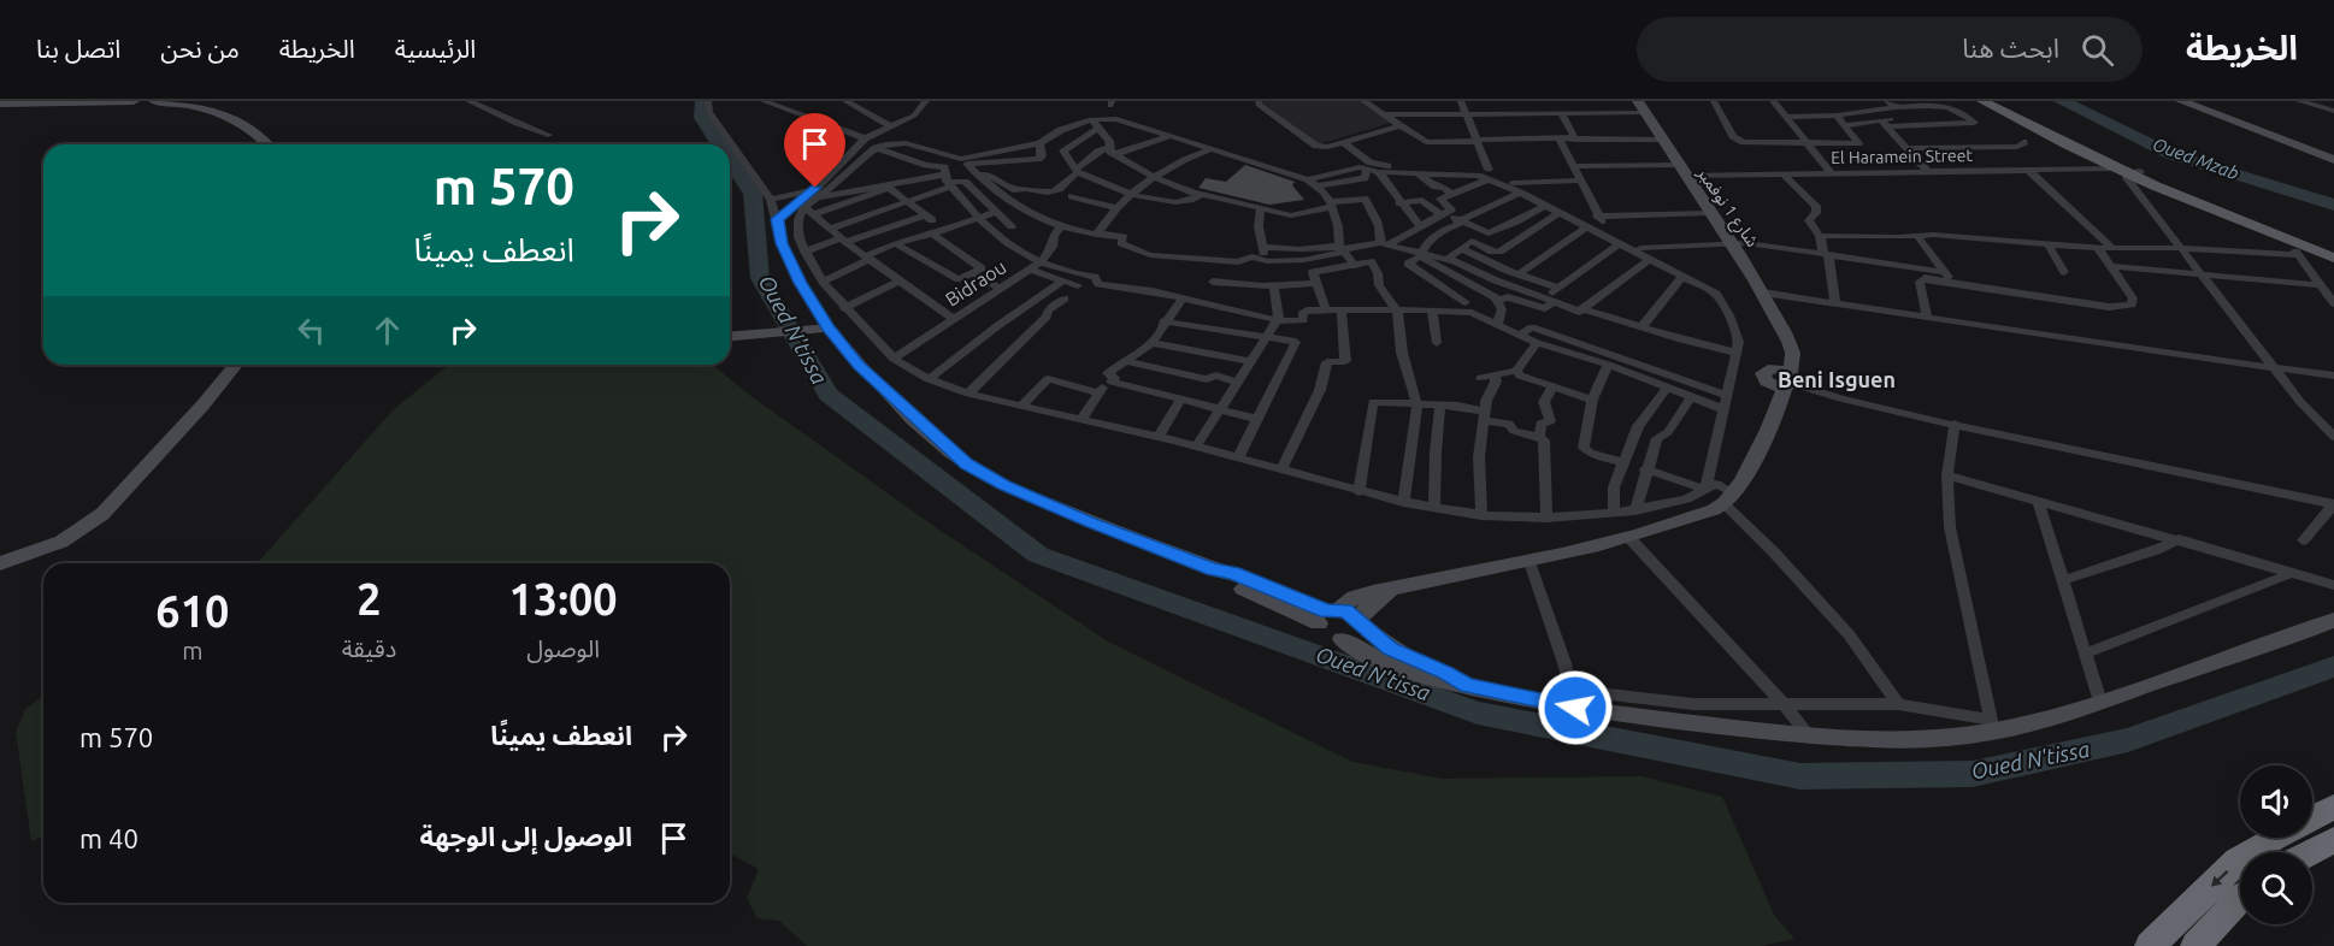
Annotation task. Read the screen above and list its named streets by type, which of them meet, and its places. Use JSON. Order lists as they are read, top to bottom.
{
  "streets": {
    "main road": ["شارع 1 نوفمبر"],
    "street": ["El Haramein Street", "Bidraou"]
  },
  "crossings": [
    ["El Haramein Street", "شارع 1 نوفمبر"]
  ],
  "districts": ["Beni Isguen"],
  "water": ["Oued Mzab", "Oued N'tissa"],
  "page": {
    "header": "الخريطة",
    "search": "ابحث هنا",
    "nav": [
      "الرئيسية",
      "الخريطة",
      "من نحن",
      "اتصل بنا"
    ],
    "turn": ["570 m", "انعطف يمينًا"],
    "eta": [
      "13:00",
      "الوصول",
      "2",
      "دقيقة",
      "610",
      "m"
    ],
    "list": [
      {
        "name": "انعطف يمينًا",
        "value": "570 m"
      },
      {
        "name": "الوصول إلى الوجهة",
        "value": "40 m"
      }
    ]
  }
}
